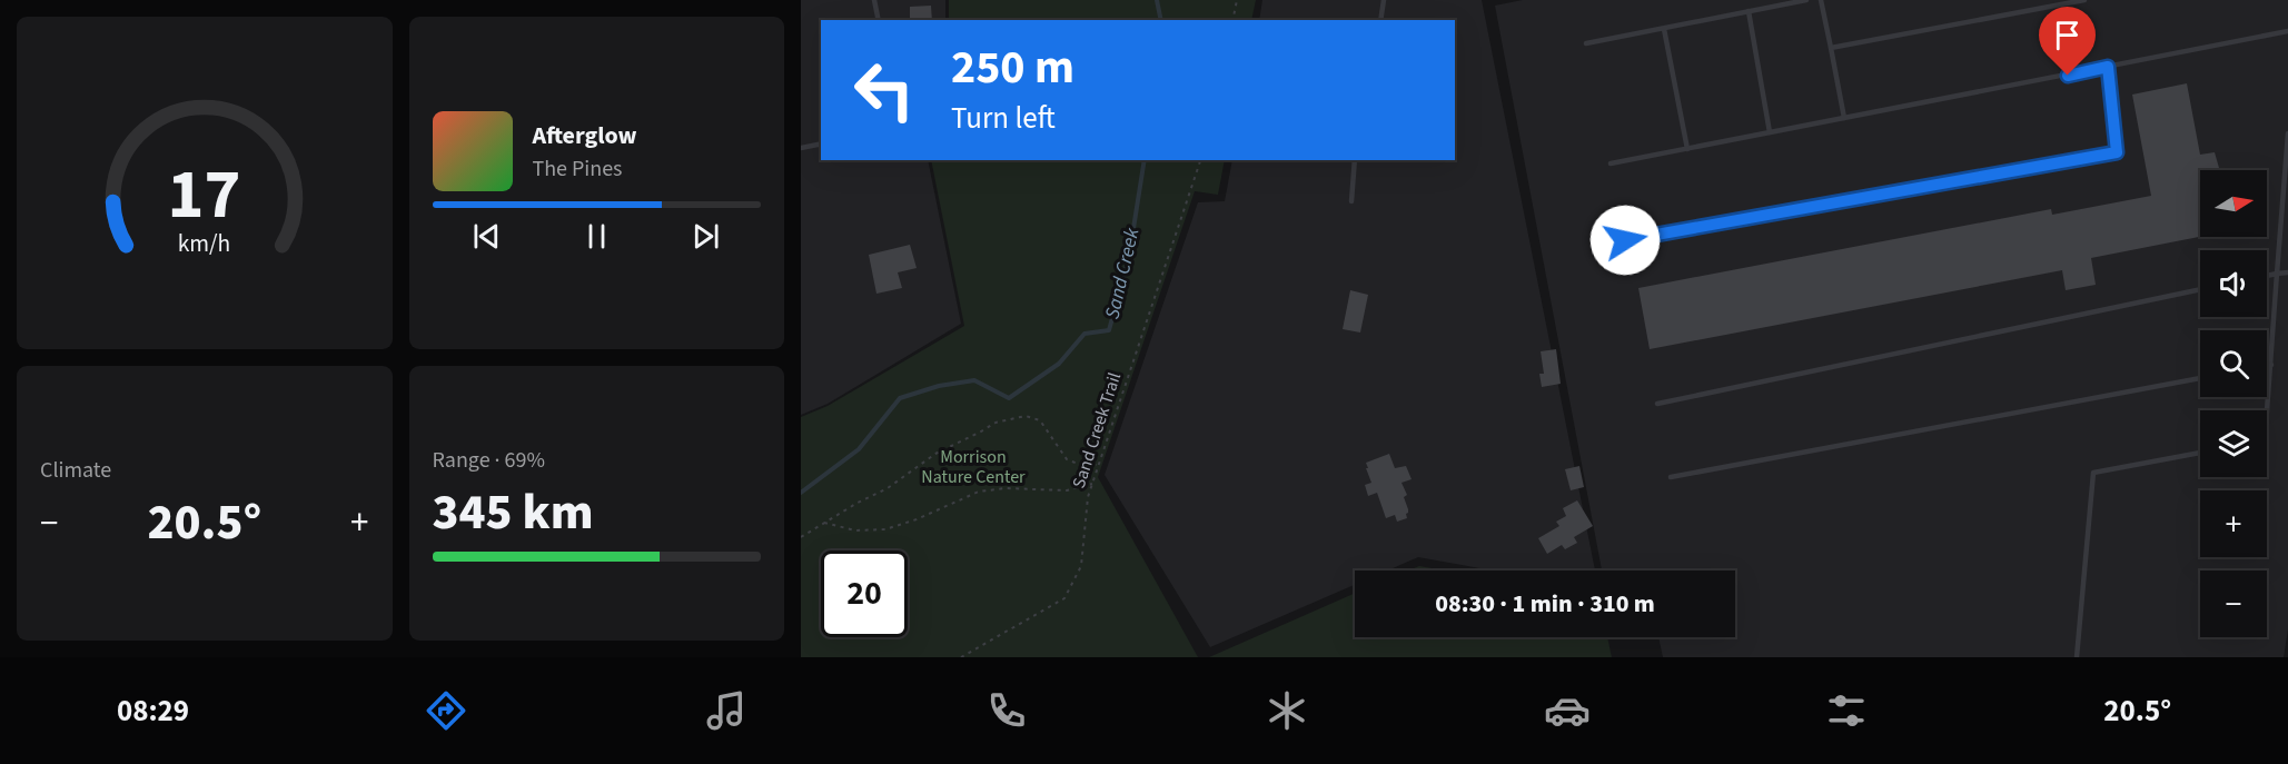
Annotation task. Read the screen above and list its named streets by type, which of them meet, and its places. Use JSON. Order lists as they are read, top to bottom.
{
  "streets": {
    "path": ["Sand Creek Trail"]
  },
  "water": ["Sand Creek"],
  "parks": ["Morrison Nature Center"],
  "north": "right",
  "page": {
    "turn": ["250 m", "Turn left"],
    "song": ["Afterglow", "The Pines"],
    "map_buttons": ["+", "−"],
    "tile": [
      "Climate",
      ["Range · 69%", "345 km"]
    ],
    "heat": ["−", "20.5°", "+"],
    "limit": "20",
    "trip": "08:30 · 1 min · 310 m",
    "tabs": ["08:29", "20.5°"],
    "gauge": ["17", "km/h"]
  }
}
